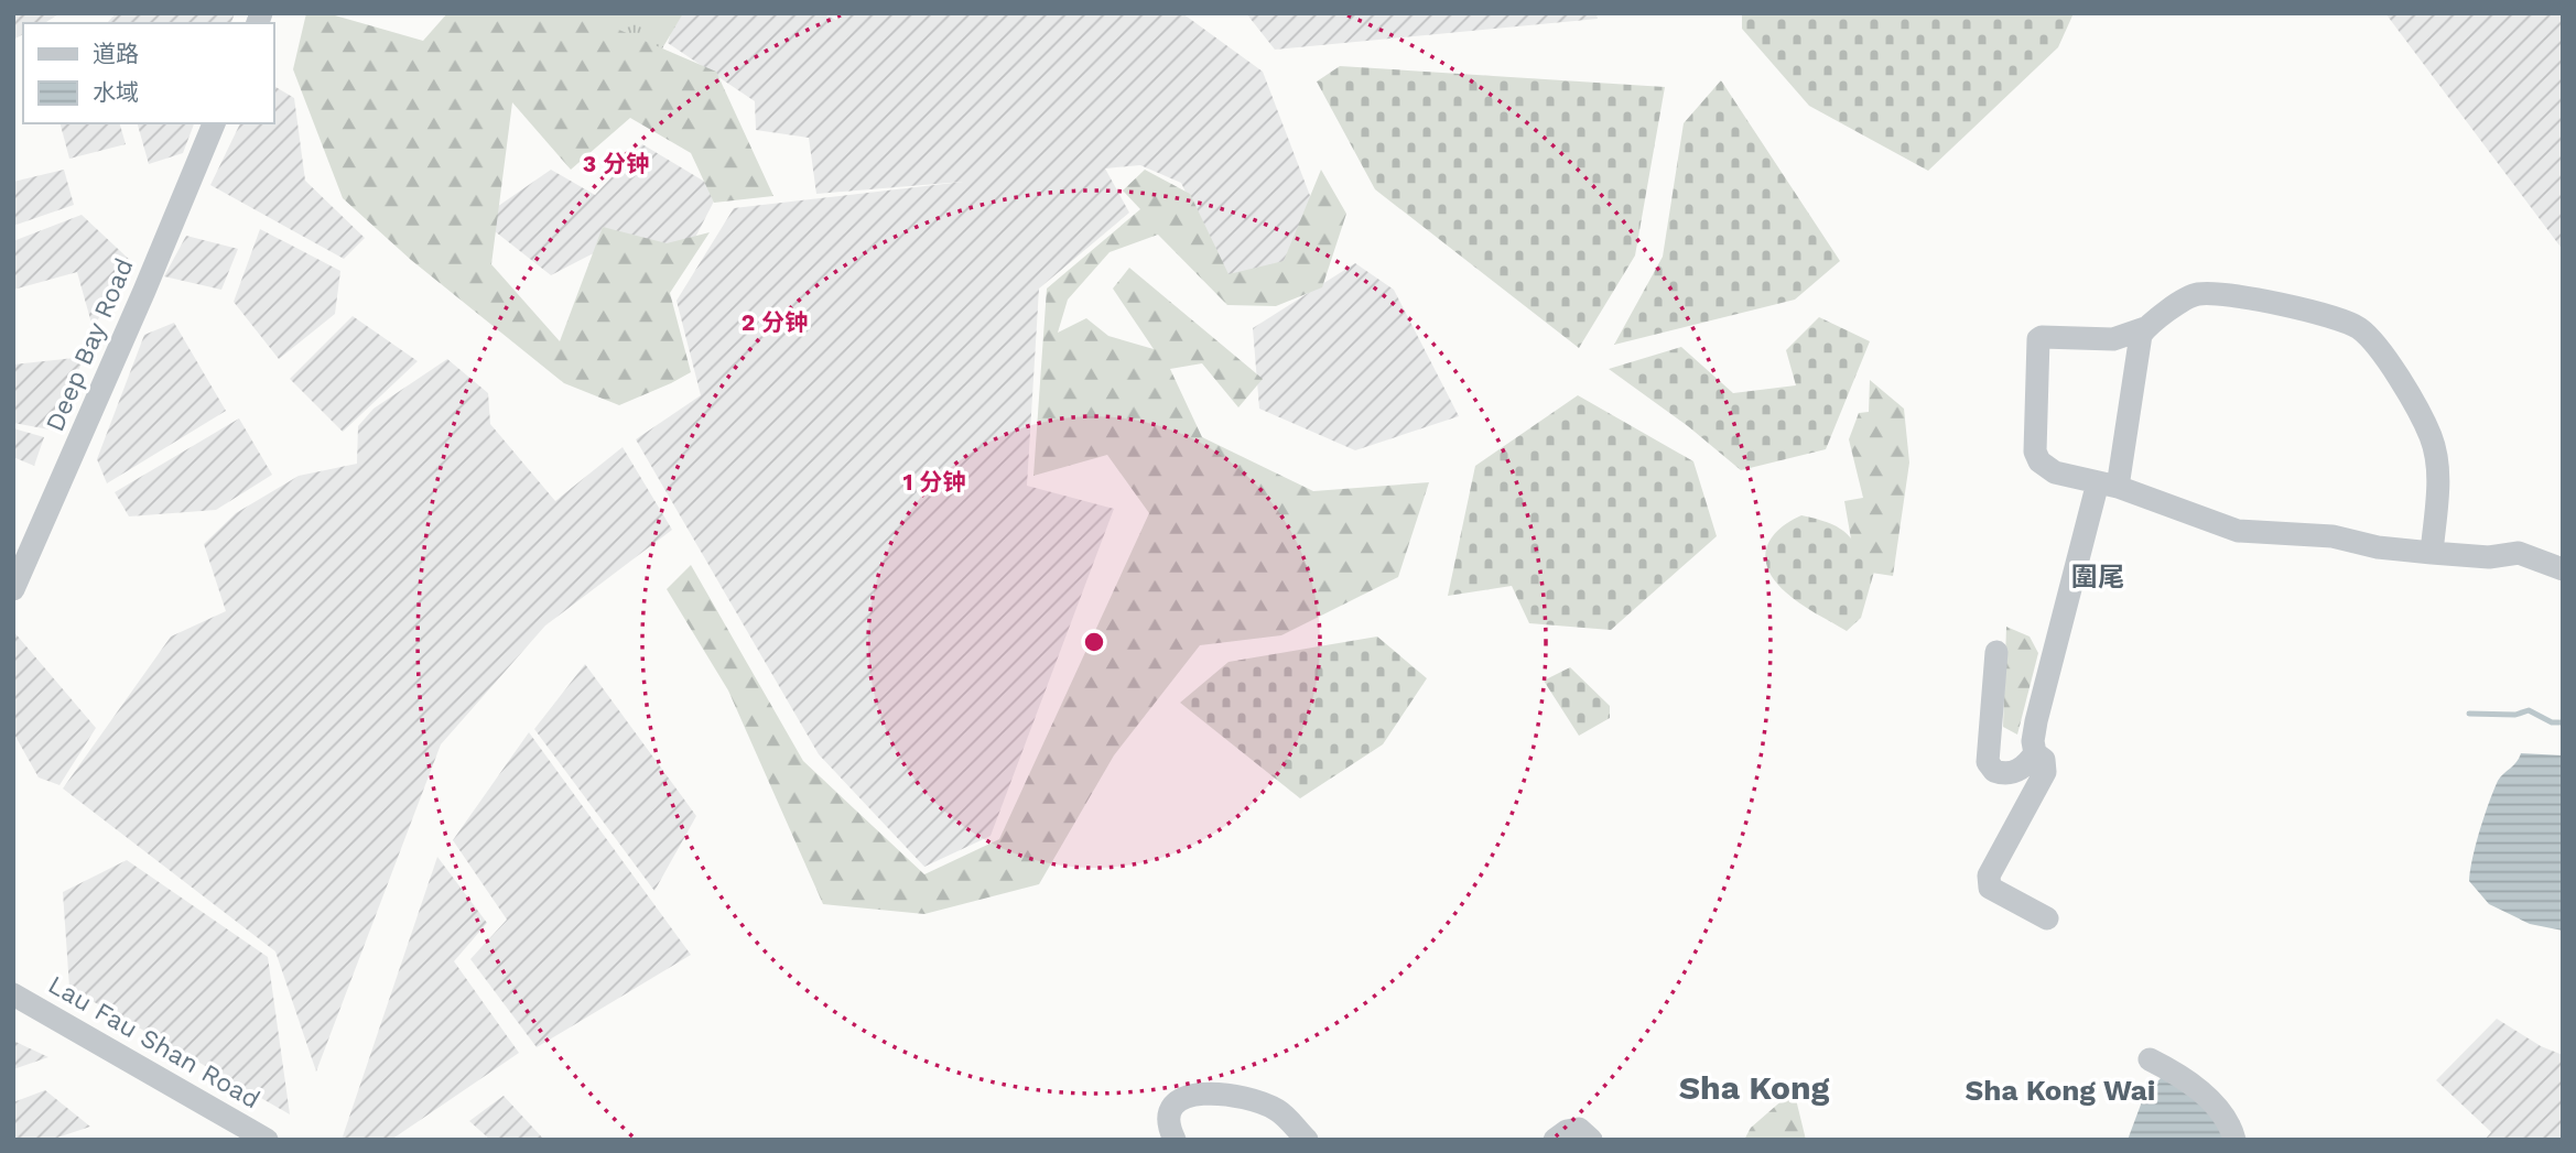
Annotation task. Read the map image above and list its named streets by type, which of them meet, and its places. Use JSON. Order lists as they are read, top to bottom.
{
  "streets": {
    "street": ["Deep Bay Road", "Lau Fau Shan Road"]
  },
  "districts": ["圍尾", "Sha Kong", "Sha Kong Wai"],
  "legend": ["道路", "水域"],
  "rings": ["3 分钟", "2 分钟", "1 分钟"]
}
